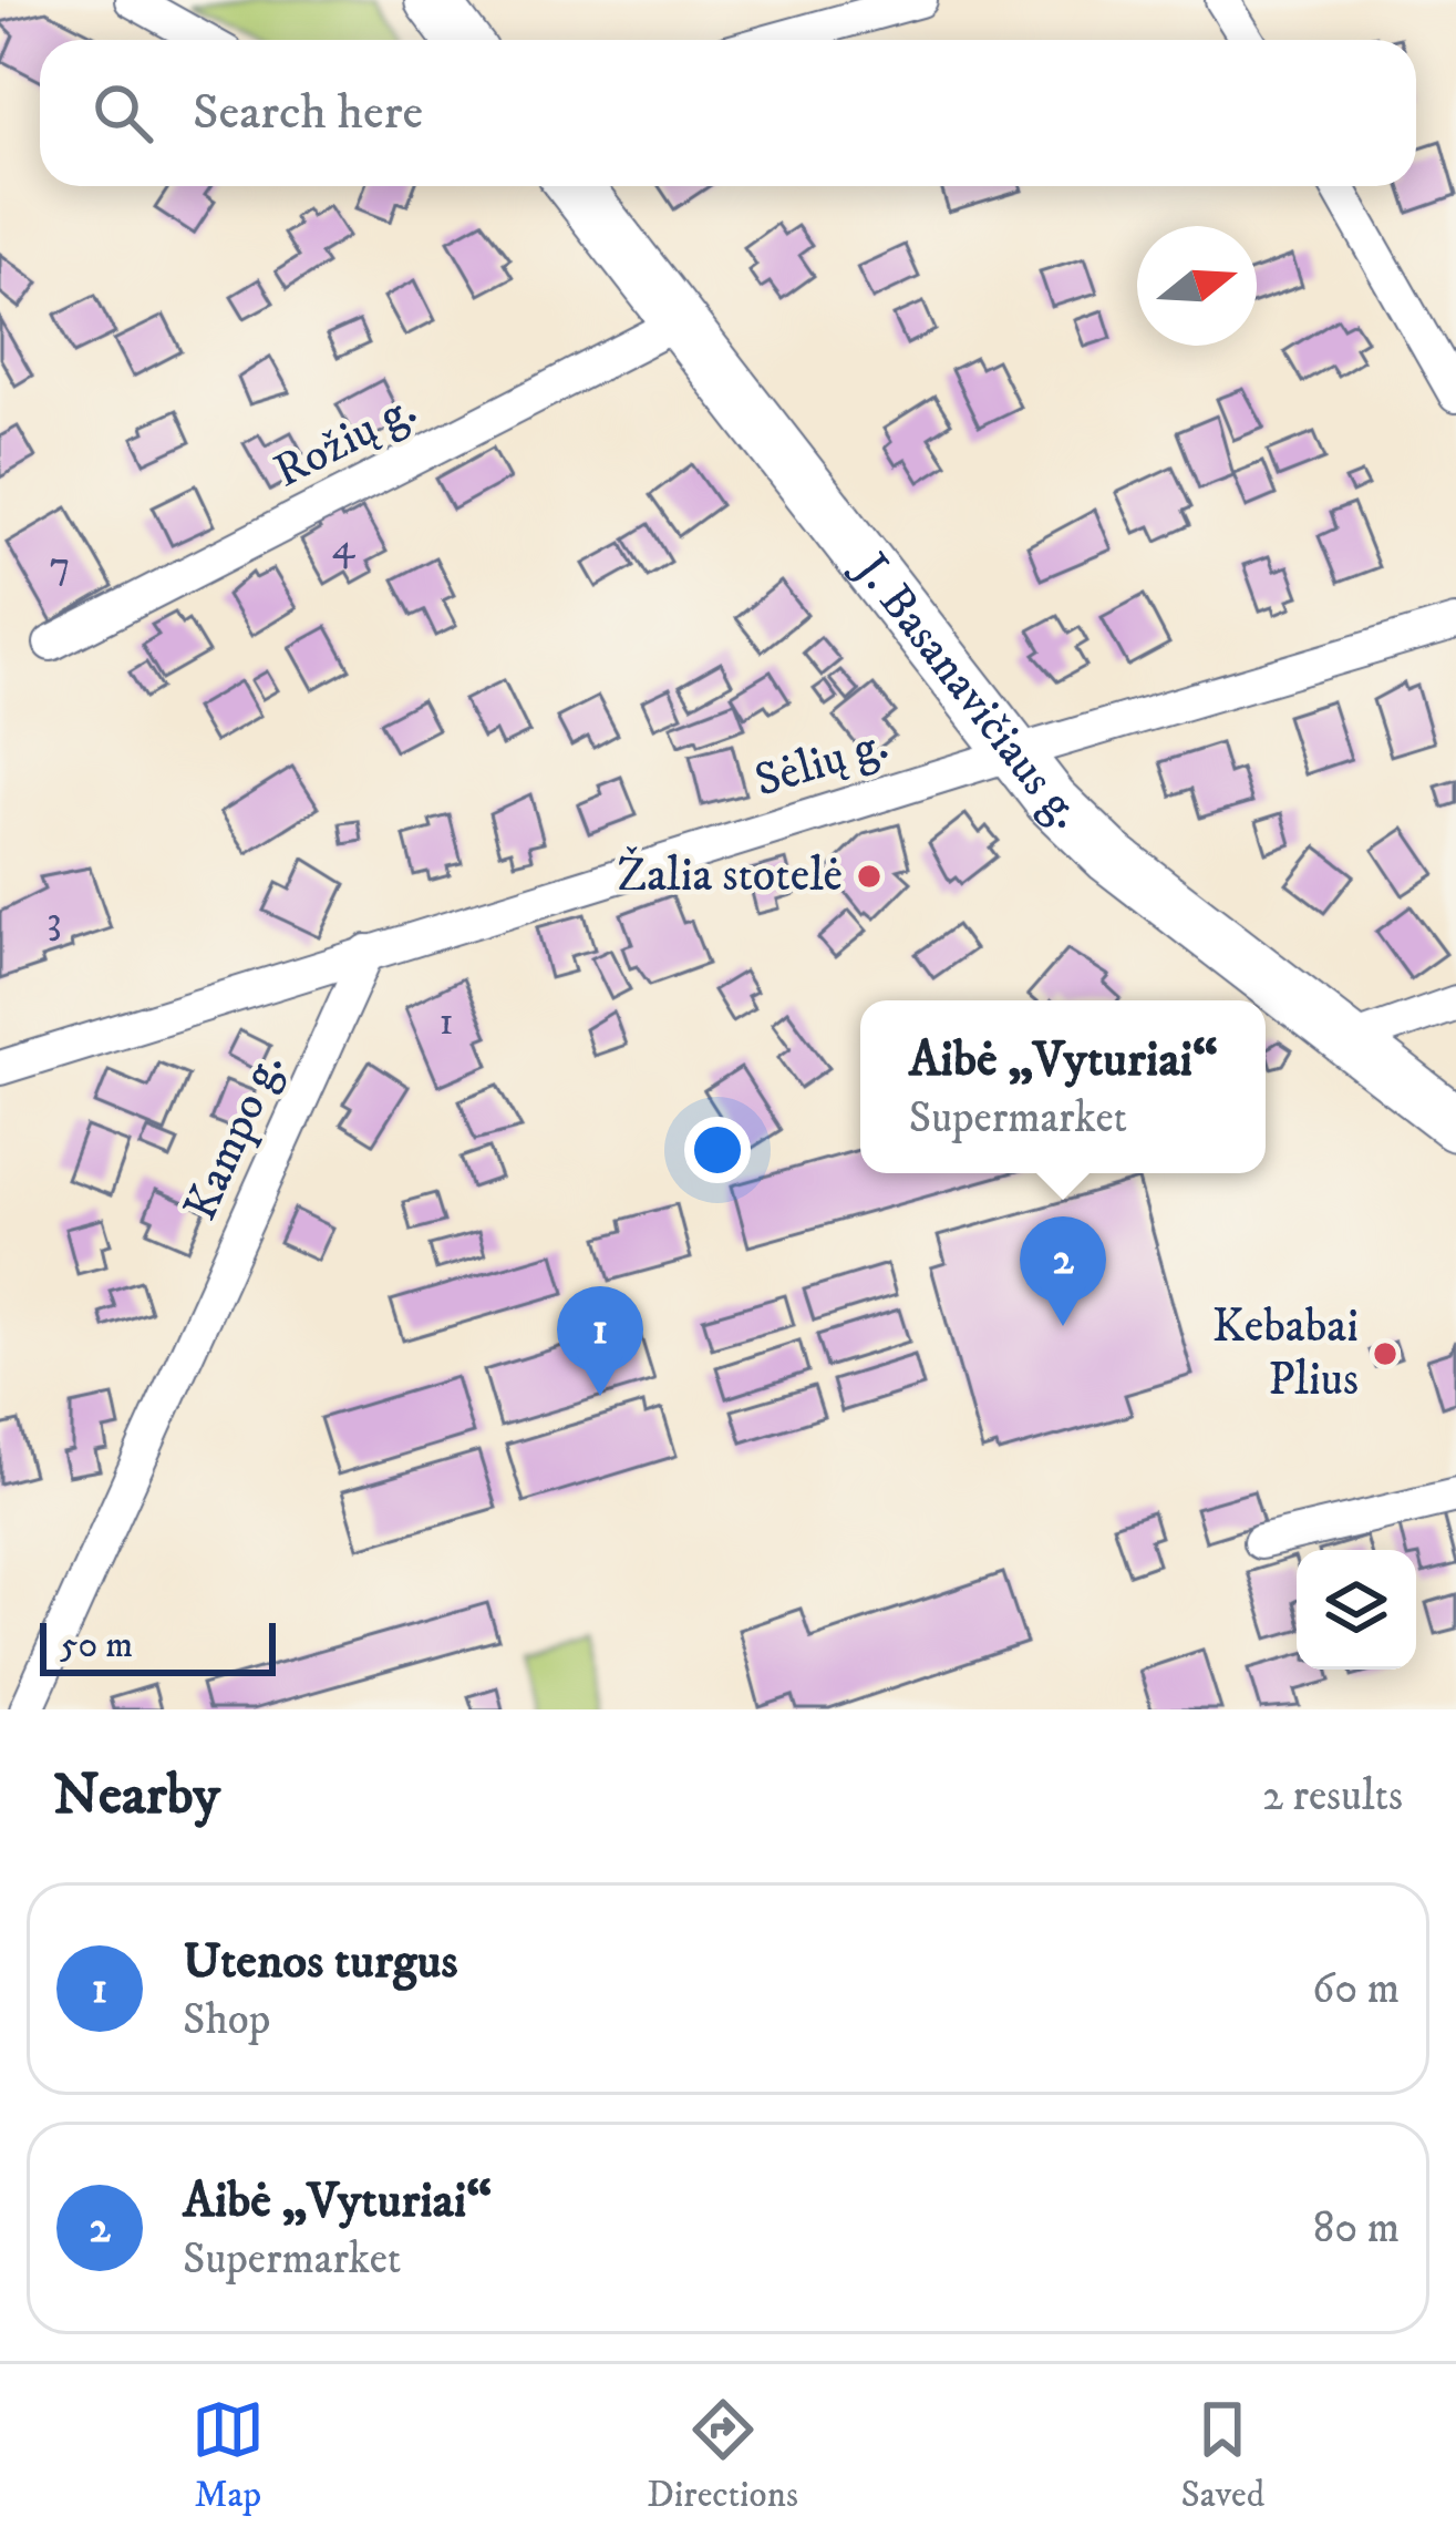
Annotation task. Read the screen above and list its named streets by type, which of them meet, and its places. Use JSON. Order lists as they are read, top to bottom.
{
  "streets": {
    "main road": ["J. Basanavičiaus g."],
    "street": ["Rožių g.", "Sėlių g.", "Kampo g."]
  },
  "crossings": [
    ["Rožių g.", "J. Basanavičiaus g."],
    ["J. Basanavičiaus g.", "Sėlių g."],
    ["Sėlių g.", "Kampo g."]
  ],
  "places": ["Žalia stotelė", "Kebabai Plius"],
  "house_numbers": [
    "4",
    "7",
    "3",
    "1"
  ],
  "scale_bar": "50 m",
  "north": "right",
  "page": {
    "search": "Search here",
    "popup": ["Aibė „Vyturiai“", "Supermarket"],
    "pins": ["2", "1"],
    "scale": "50 m",
    "heading": ["Nearby", "2 results"],
    "list": [
      {
        "mark": "1",
        "name": "Utenos turgus",
        "note": "Shop",
        "value": "60 m"
      },
      {
        "mark": "2",
        "name": "Aibė „Vyturiai“",
        "note": "Supermarket",
        "value": "80 m"
      }
    ],
    "nav": ["Map", "Directions", "Saved"]
  }
}
